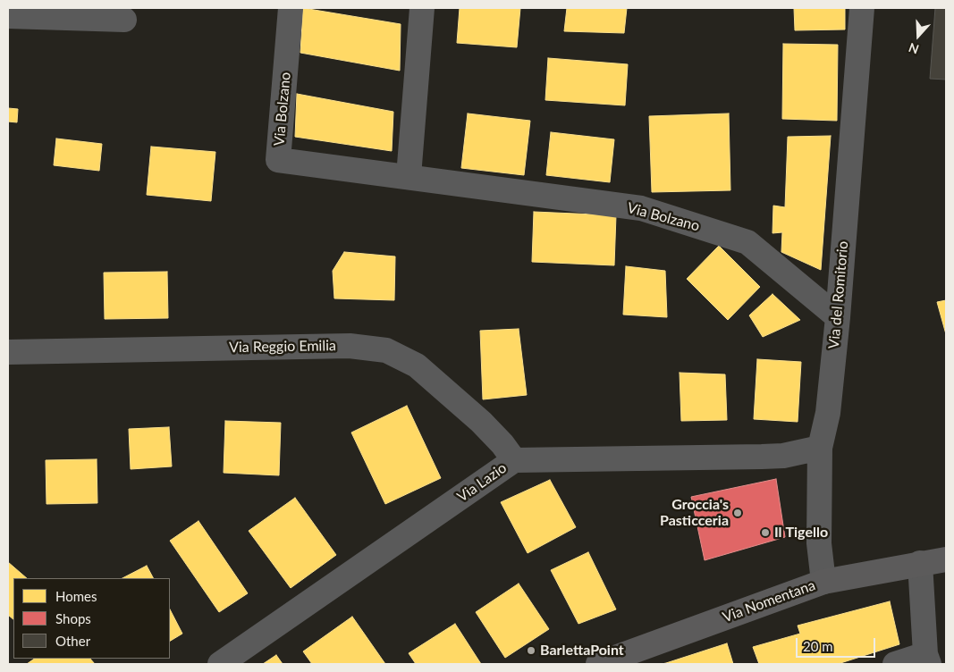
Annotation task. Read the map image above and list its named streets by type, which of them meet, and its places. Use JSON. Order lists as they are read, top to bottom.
{
  "streets": {
    "main road": ["Via Nomentana"],
    "street": [
      "Via Bolzano",
      "Via del Romitorio",
      "Via Reggio Emilia",
      "Via Lazio"
    ]
  },
  "crossings": [
    ["Via Bolzano", "Via del Romitorio"],
    ["Via del Romitorio", "Via Lazio"],
    ["Via del Romitorio", "Via Nomentana"],
    ["Via Reggio Emilia", "Via Lazio"]
  ],
  "places": ["Groccia's Pasticceria", "Il Tigello", "BarlettaPoint"],
  "legend": ["Homes", "Shops", "Other"],
  "scale_bar": "20 m",
  "north": "bottom"
}
